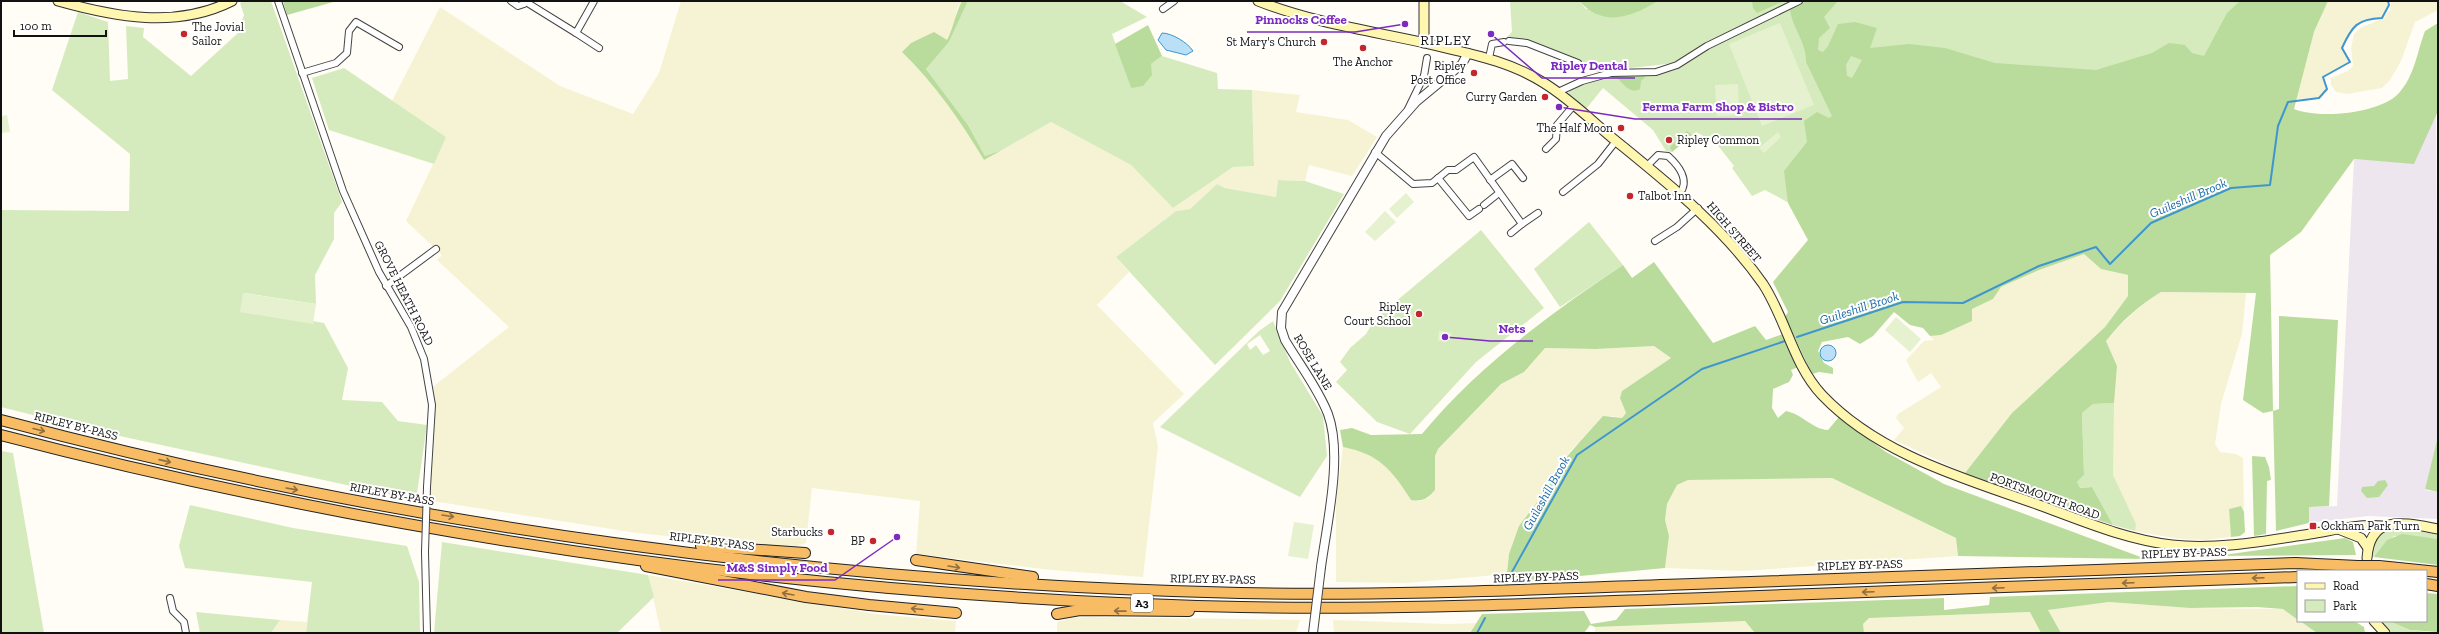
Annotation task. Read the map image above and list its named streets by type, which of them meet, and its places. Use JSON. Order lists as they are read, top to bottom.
{
  "streets": {
    "highway": ["RIPLEY BY-PASS", "A3"],
    "main road": ["HIGH STREET", "PORTSMOUTH ROAD"],
    "street": ["GROVE HEATH ROAD", "ROSE LANE"]
  },
  "crossings": [
    ["HIGH STREET", "ROSE LANE"],
    ["HIGH STREET", "PORTSMOUTH ROAD"]
  ],
  "districts": ["RIPLEY"],
  "water": ["Guileshill Brook"],
  "places": {
    "other": [
      "Pinnocks Coffee",
      "The Jovial Sailor",
      "Ripley Dental",
      "St Mary's Church",
      "The Anchor",
      "Ripley Post Office",
      "Curry Garden",
      "Ferma Farm Shop & Bistro",
      "The Half Moon",
      "Ripley Common",
      "Talbot Inn",
      "Ripley Court School",
      "Nets",
      "Starbucks",
      "M&S Simply Food",
      "BP"
    ],
    "transit": ["Ockham Park Turn"]
  },
  "legend": ["Road", "Park"],
  "scale_bar": "100 m"
}
